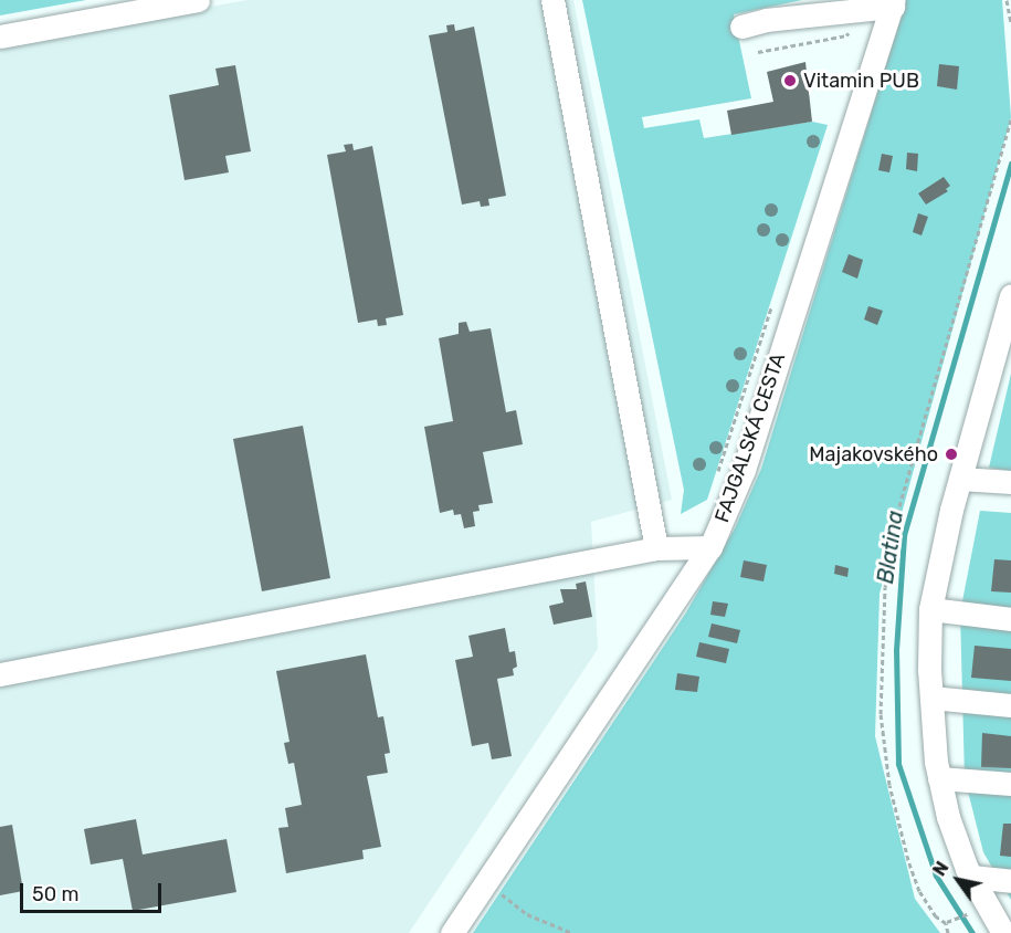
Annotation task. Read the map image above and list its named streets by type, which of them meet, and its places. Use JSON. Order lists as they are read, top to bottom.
{
  "streets": {
    "street": ["FAJGALSKÁ CESTA"]
  },
  "water": ["Blatina"],
  "places": ["Vitamin PUB", "Majakovského"],
  "scale_bar": "50 m",
  "north": "top left"
}
